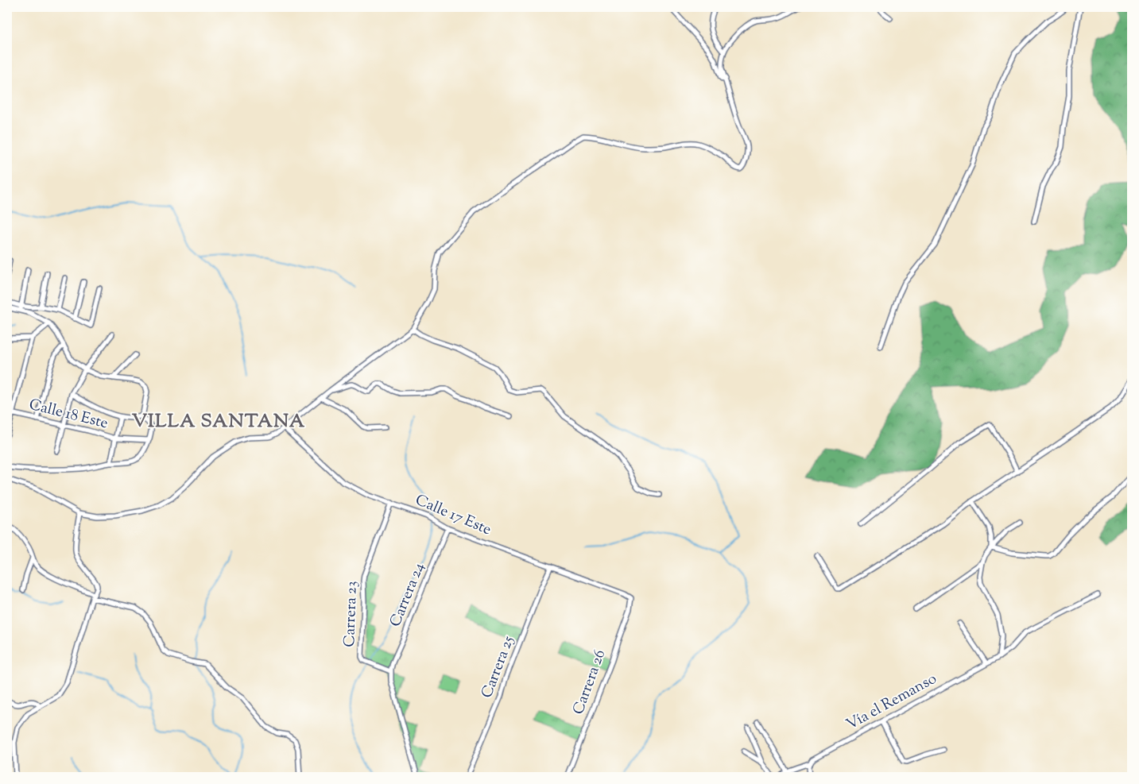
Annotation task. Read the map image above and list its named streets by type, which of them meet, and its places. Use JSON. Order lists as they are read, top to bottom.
{
  "streets": {
    "street": [
      "Calle 18 Este",
      "Calle 17 Este",
      "Carrera 24",
      "Carrera 23",
      "Carrera 25",
      "Carrera 26",
      "Vía el Remanso"
    ]
  },
  "crossings": [
    ["Calle 17 Este", "Carrera 24"],
    ["Calle 17 Este", "Carrera 23"],
    ["Calle 17 Este", "Carrera 25"],
    ["Calle 17 Este", "Carrera 26"],
    ["Carrera 24", "Carrera 23"]
  ],
  "districts": ["VILLA SANTANA"]
}
